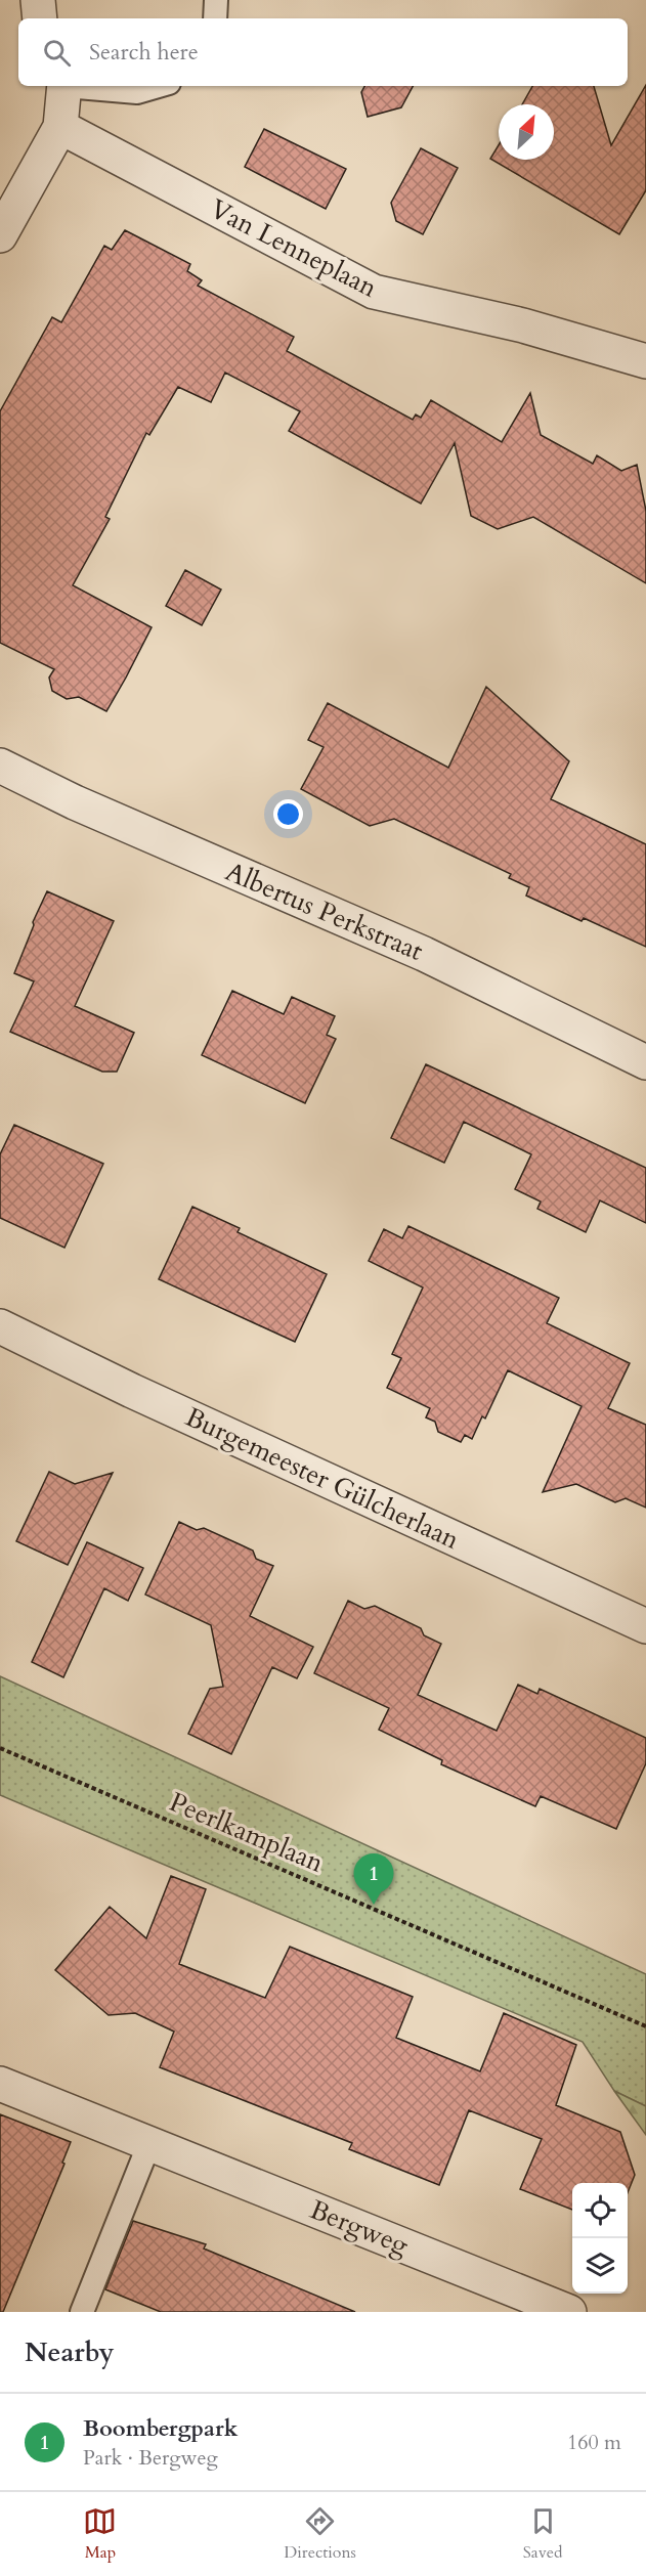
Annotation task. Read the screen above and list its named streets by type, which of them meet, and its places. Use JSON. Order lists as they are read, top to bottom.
{
  "streets": {
    "street": [
      "Van Lenneplaan",
      "Albertus Perkstraat",
      "Burgemeester Gülcherlaan",
      "Bergweg"
    ],
    "path": ["Peerlkamplaan"]
  },
  "north": "top right",
  "page": {
    "search": "Search here",
    "pins": "1",
    "heading": "Nearby",
    "list": [
      {
        "mark": "1",
        "name": "Boombergpark",
        "note": "Park · Bergweg",
        "value": "160 m"
      }
    ],
    "nav": ["Map", "Directions", "Saved"]
  }
}
